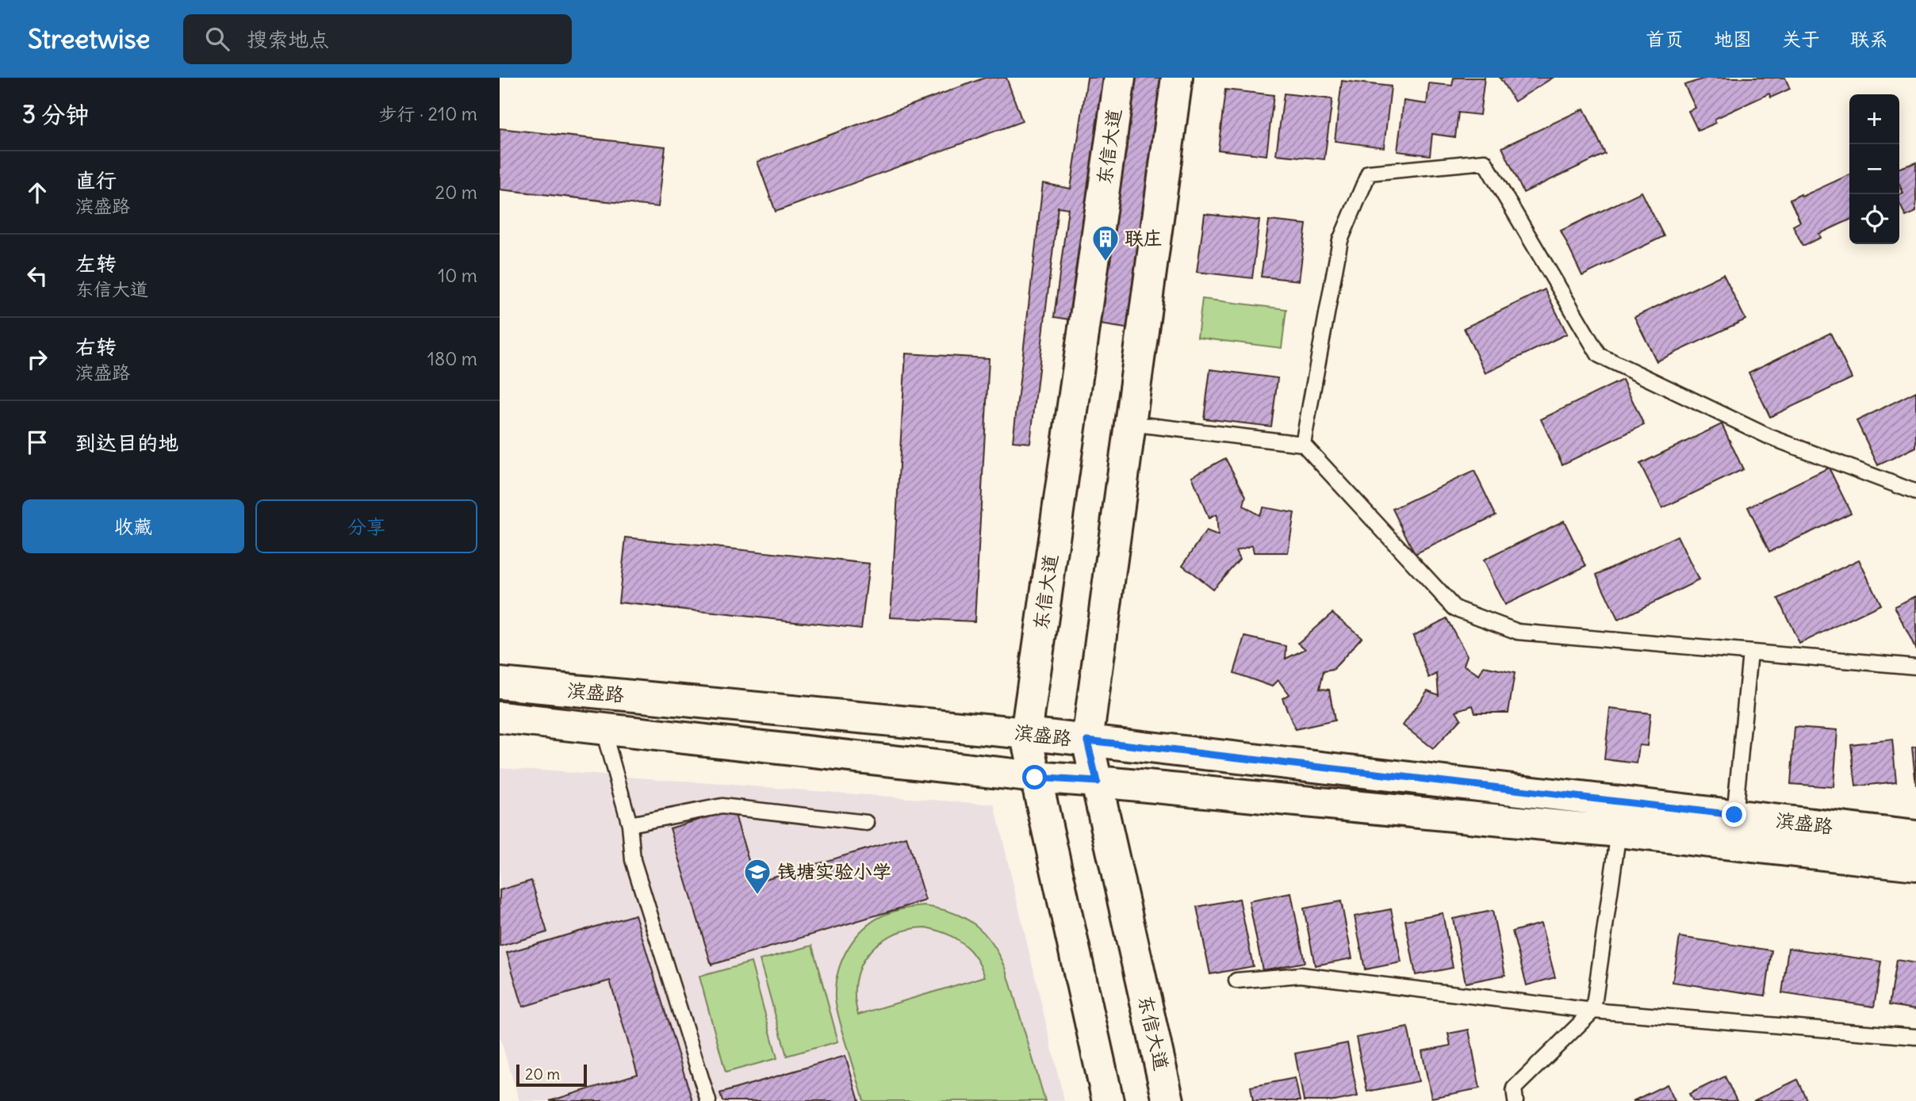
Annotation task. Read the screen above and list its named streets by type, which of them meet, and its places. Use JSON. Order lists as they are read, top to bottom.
{
  "streets": {
    "main road": ["东信大道", "滨盛路"]
  },
  "crossings": [
    ["东信大道", "滨盛路"]
  ],
  "places": {
    "building": ["联庄"],
    "school or university": ["钱塘实验小学"]
  },
  "scale_bar": "20 m",
  "page": {
    "header": "Streetwise",
    "search": "搜索地点",
    "nav": [
      "首页",
      "地图",
      "关于",
      "联系"
    ],
    "heading": ["3 分钟", "步行 · 210 m"],
    "map_buttons": ["+", "−"],
    "list": [
      ["直行", "滨盛路", "20 m"],
      ["左转", "东信大道", "10 m"],
      ["右转", "滨盛路", "180 m"],
      "到达目的地"
    ],
    "buttons": ["收藏", "分享"],
    "scale": "20 m"
  }
}
